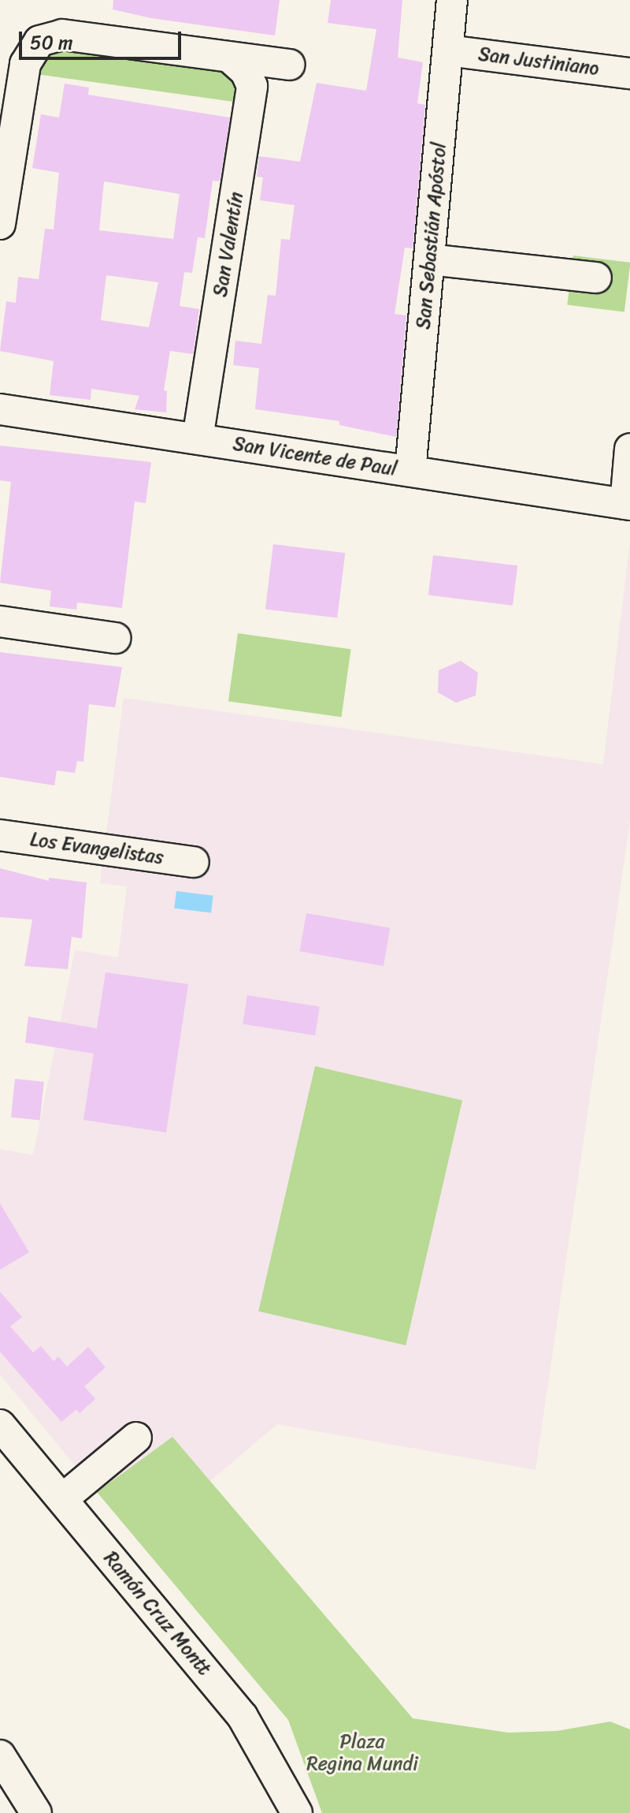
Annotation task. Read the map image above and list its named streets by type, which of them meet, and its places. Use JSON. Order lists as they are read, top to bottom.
{
  "streets": {
    "street": [
      "San Justiniano",
      "San Sebastián Apóstol",
      "San Valentín",
      "San Vicente de Paul",
      "Los Evangelistas",
      "Ramón Cruz Montt"
    ]
  },
  "crossings": [
    ["San Justiniano", "San Sebastián Apóstol"],
    ["San Sebastián Apóstol", "San Vicente de Paul"],
    ["San Valentín", "San Vicente de Paul"]
  ],
  "parks": ["Plaza Regina Mundi"],
  "scale_bar": "50 m"
}
